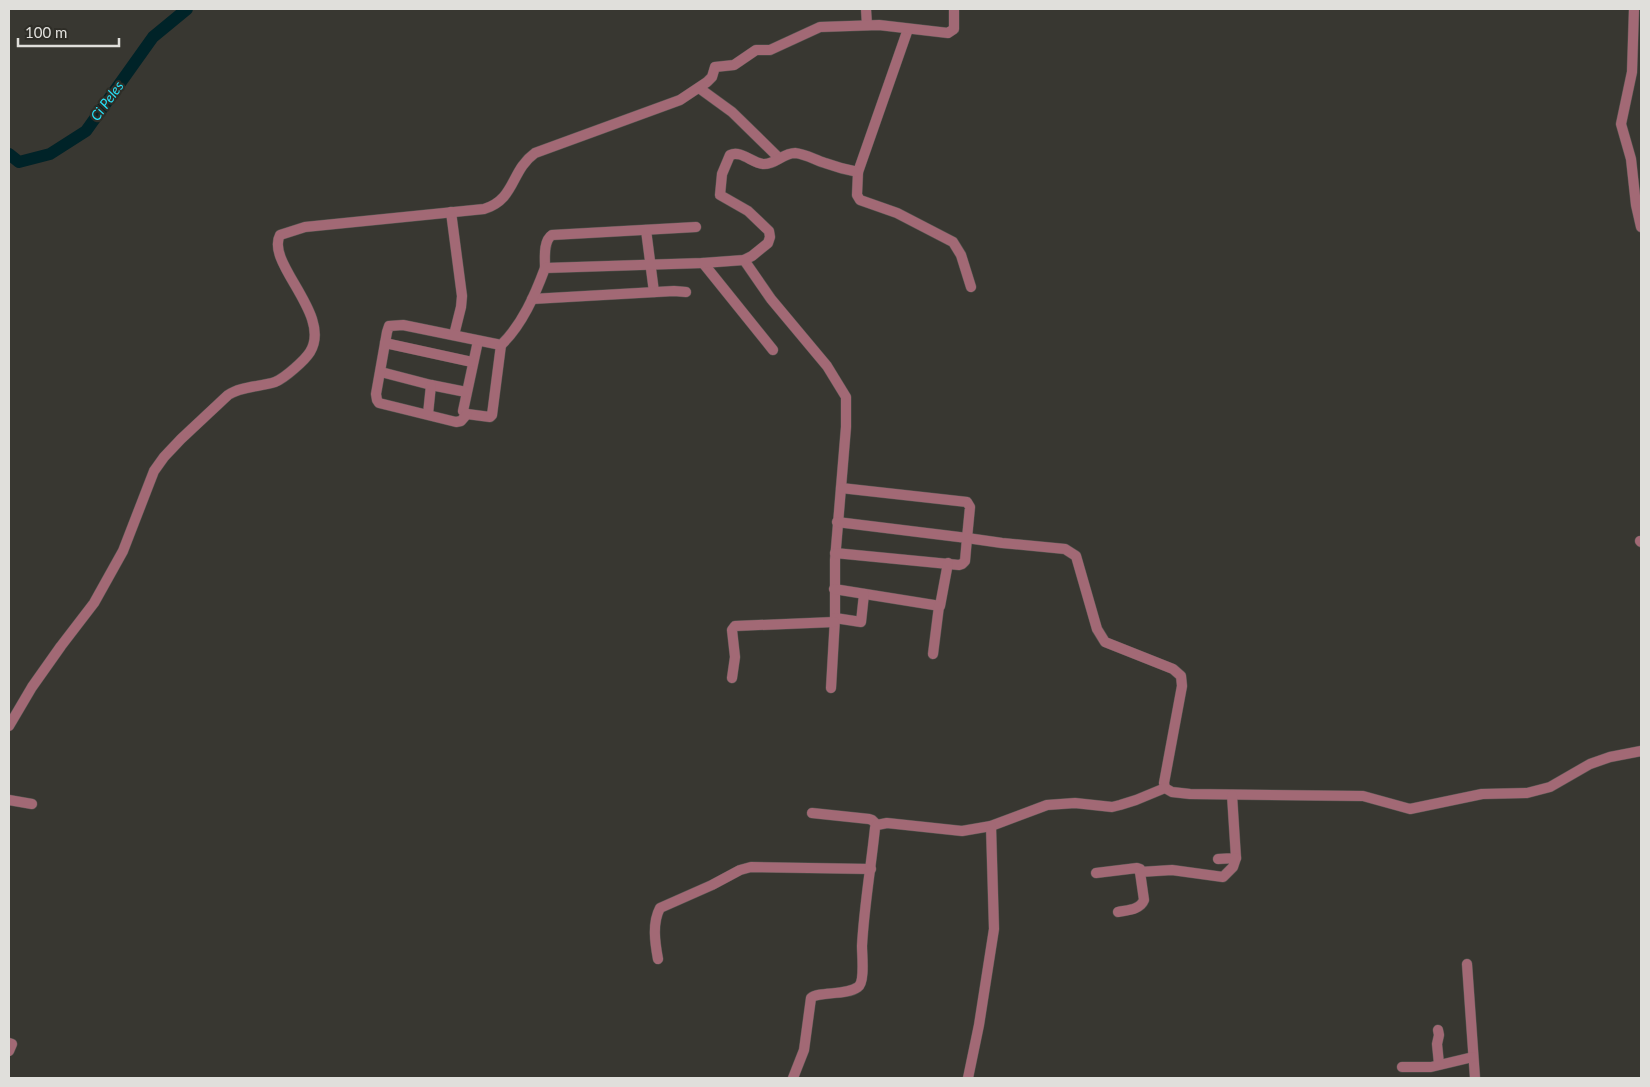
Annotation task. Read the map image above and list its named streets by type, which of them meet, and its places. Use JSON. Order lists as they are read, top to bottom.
{
  "water": ["Ci Peles"],
  "scale_bar": "100 m"
}
